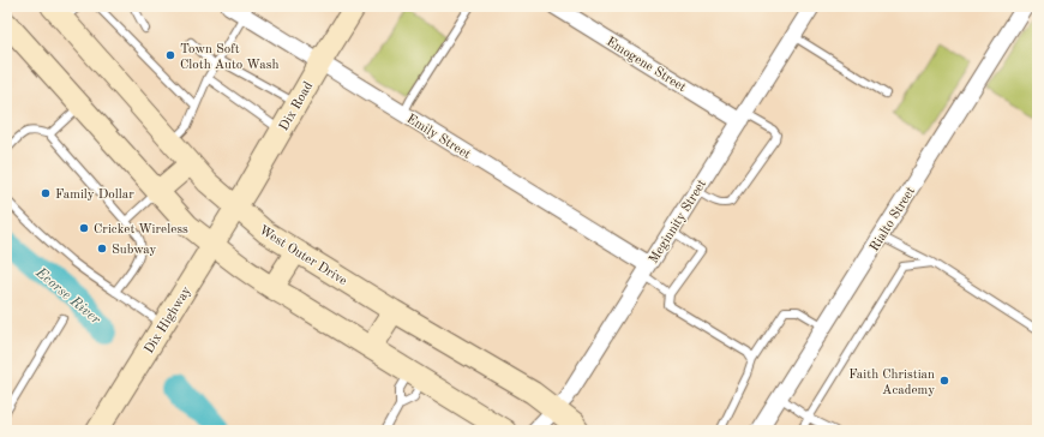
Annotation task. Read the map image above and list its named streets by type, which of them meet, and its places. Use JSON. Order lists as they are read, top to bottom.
{
  "streets": {
    "main road": ["Dix Road", "West Outer Drive", "Dix Highway"],
    "street": [
      "Emogene Street",
      "Emily Street",
      "Rialto Street",
      "Meginnity Street"
    ]
  },
  "crossings": [
    ["Emogene Street", "Meginnity Street"],
    ["Dix Road", "Emily Street"],
    ["Dix Road", "West Outer Drive"],
    ["Dix Road", "Dix Highway"],
    ["Emily Street", "Meginnity Street"],
    ["Meginnity Street", "West Outer Drive"],
    ["West Outer Drive", "Dix Highway"]
  ],
  "water": ["Ecorse River"],
  "places": [
    "Town Soft Cloth Auto Wash",
    "Family Dollar",
    "Cricket Wireless",
    "Subway",
    "Faith Christian Academy"
  ]
}
